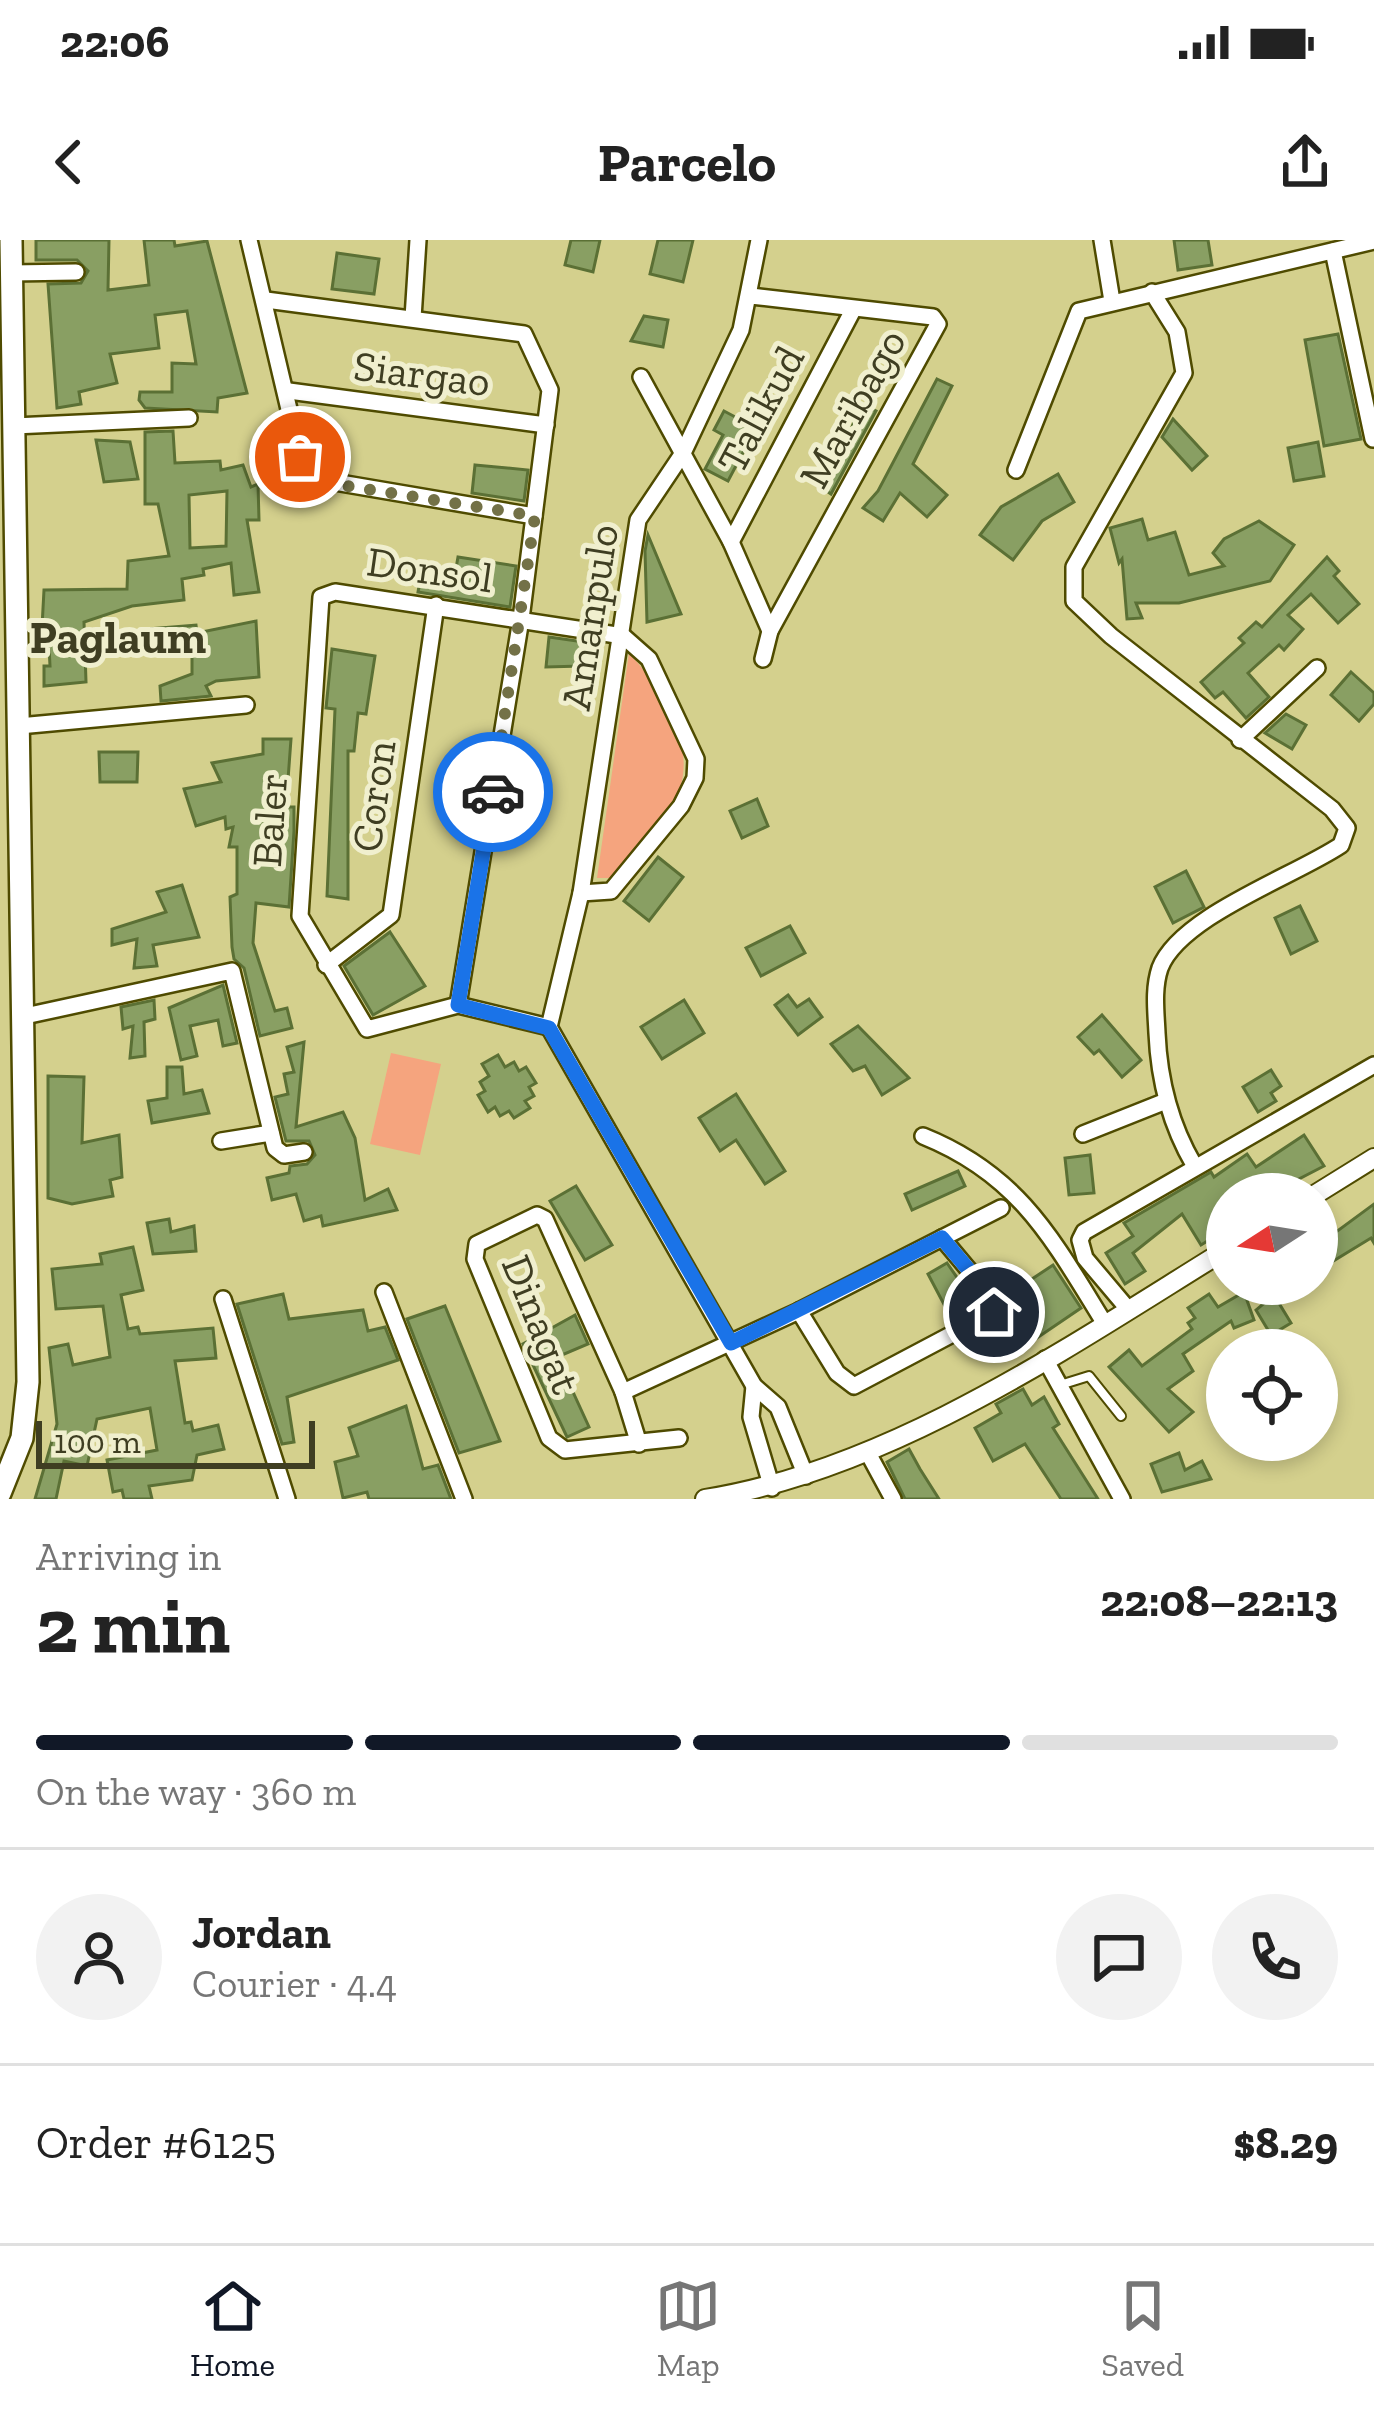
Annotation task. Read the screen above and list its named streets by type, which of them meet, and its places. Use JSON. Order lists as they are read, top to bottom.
{
  "streets": {
    "street": [
      "Siargao",
      "Maribago",
      "Talikud",
      "Donsol",
      "Amanpulo",
      "Coron",
      "Baler",
      "Dinagat"
    ]
  },
  "crossings": [
    ["Maribago", "Talikud"],
    ["Maribago", "Amanpulo"],
    ["Donsol", "Amanpulo"],
    ["Donsol", "Coron"],
    ["Donsol", "Baler"],
    ["Coron", "Baler"]
  ],
  "districts": ["Paglaum"],
  "scale_bar": "100 m",
  "north": "left",
  "page": {
    "status": "22:06",
    "header": "Parcelo",
    "scale": "100 m",
    "heading": ["2 min", "Arriving in", "22:08–22:13"],
    "panel": [
      "Jordan",
      "Courier · 4.4",
      "Order #6125",
      "$8.29"
    ],
    "bar": "On the way · 360 m",
    "tabs": ["Home", "Map", "Saved"]
  }
}
